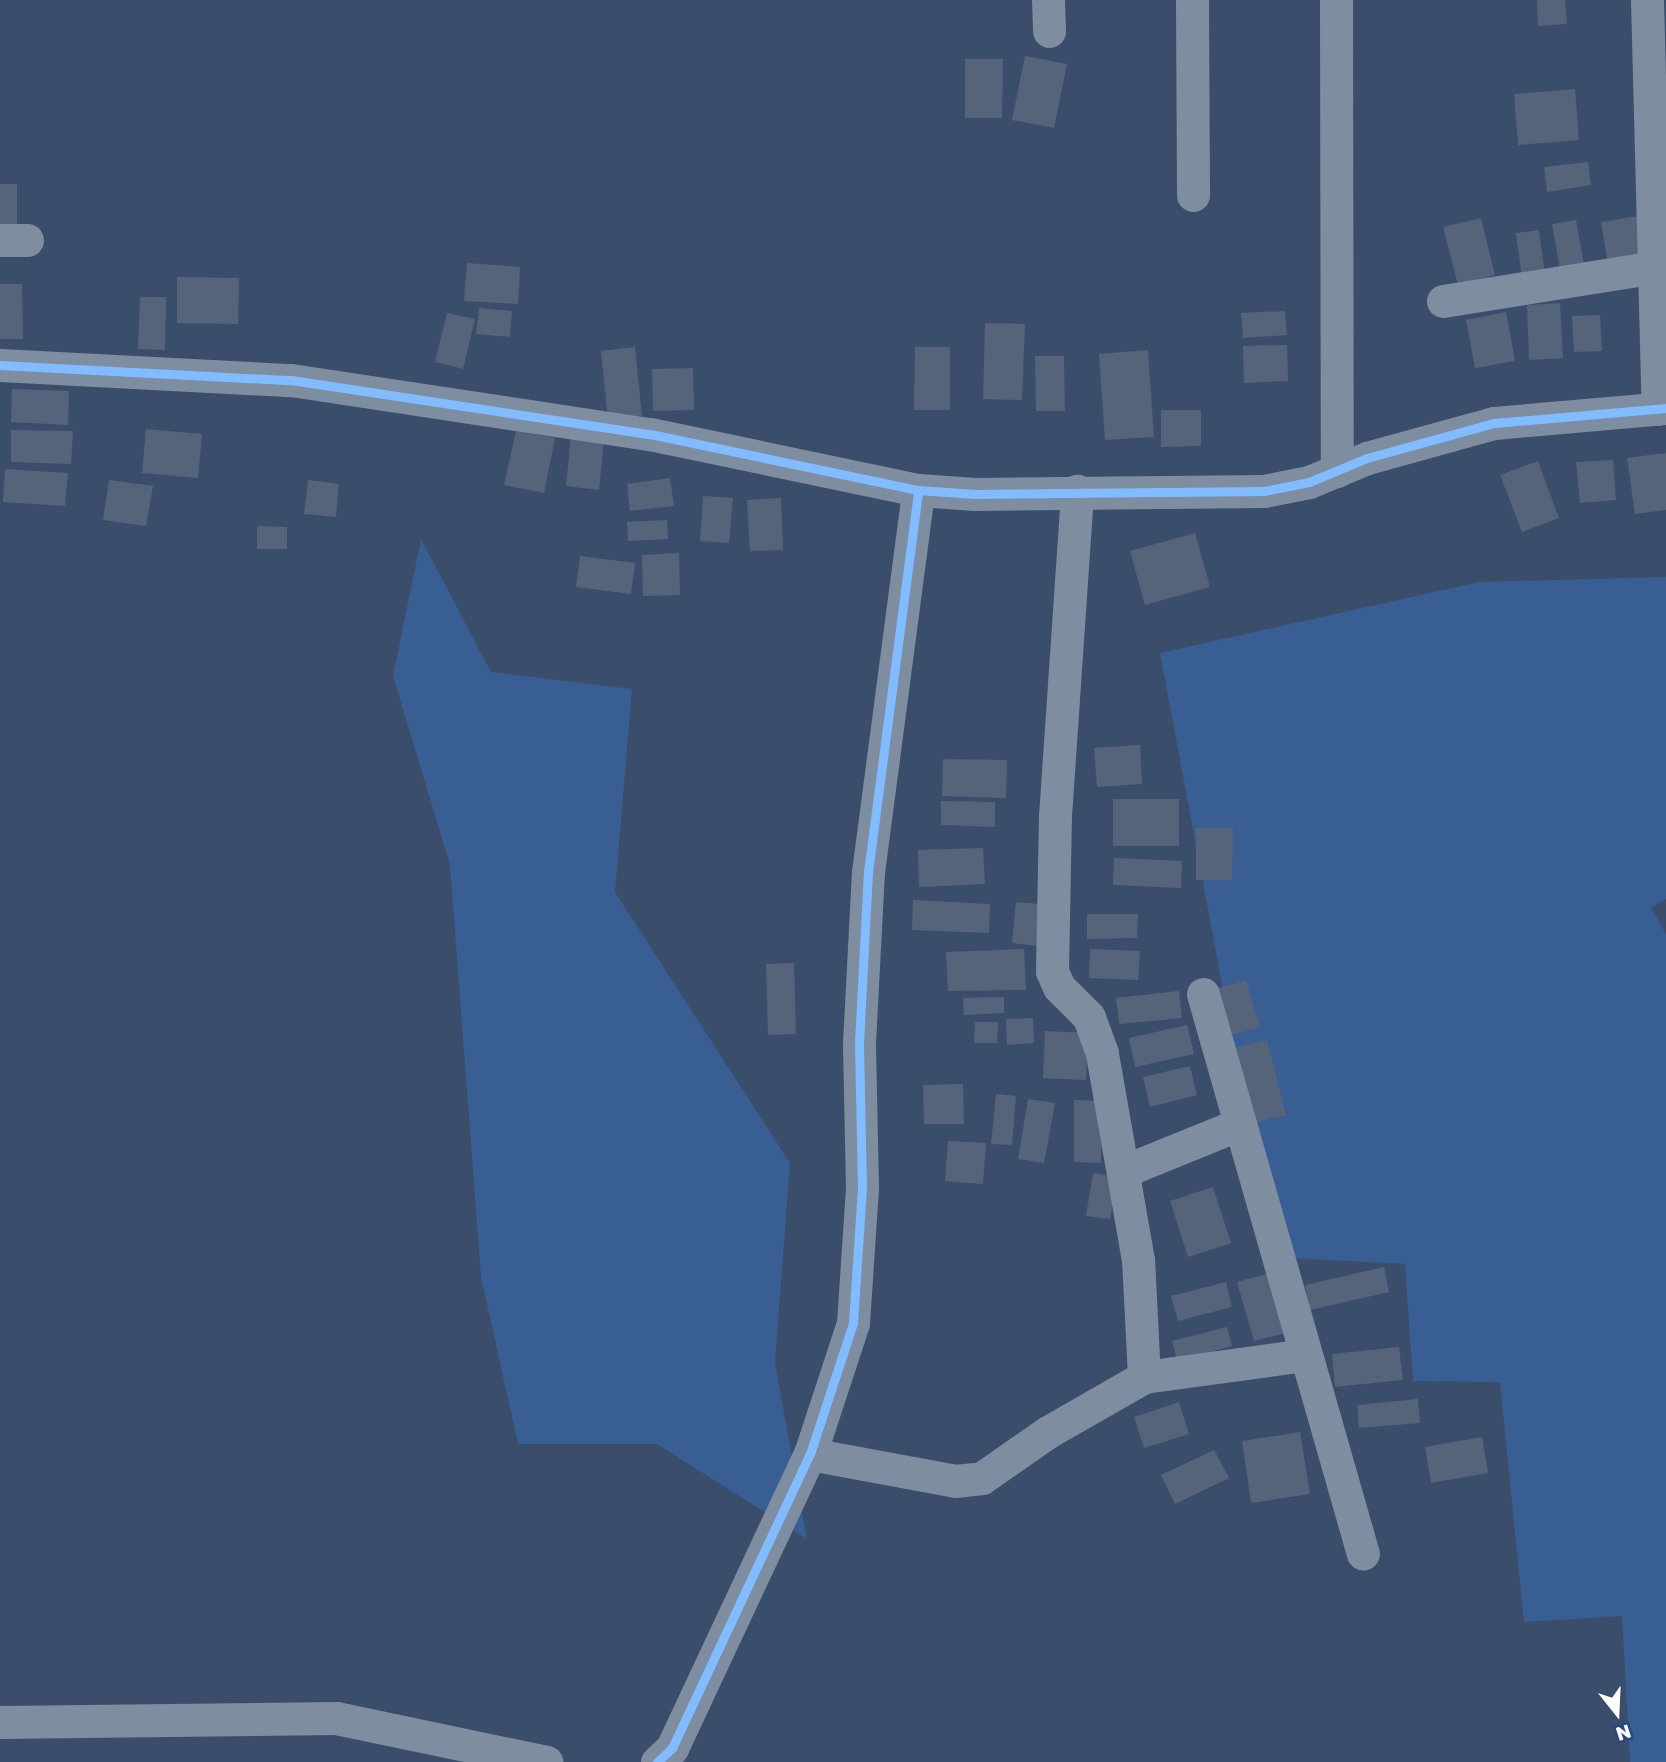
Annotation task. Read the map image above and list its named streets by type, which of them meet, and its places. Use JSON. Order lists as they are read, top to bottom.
{
  "north": "bottom"
}
